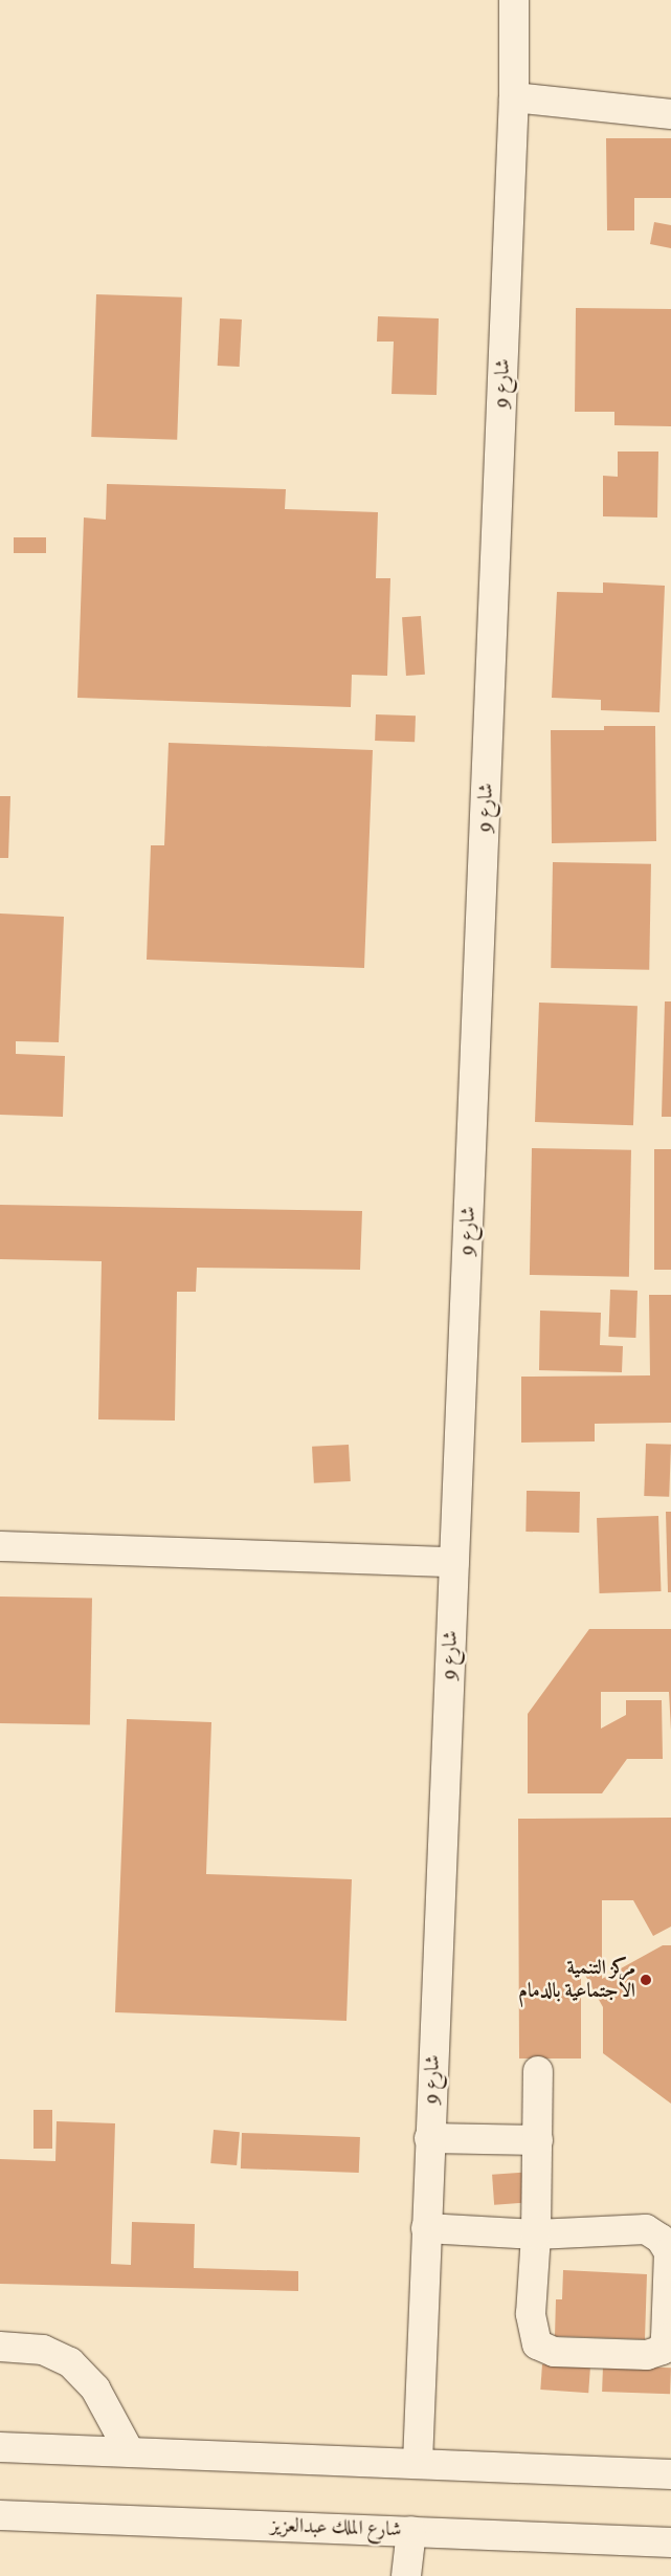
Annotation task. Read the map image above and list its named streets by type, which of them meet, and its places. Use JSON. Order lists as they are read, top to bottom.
{
  "streets": {
    "street": ["شارع 9", "شارع الملك عبدالعزيز"]
  },
  "places": ["مركز التنمية الاجتماعية بالدمام"]
}
